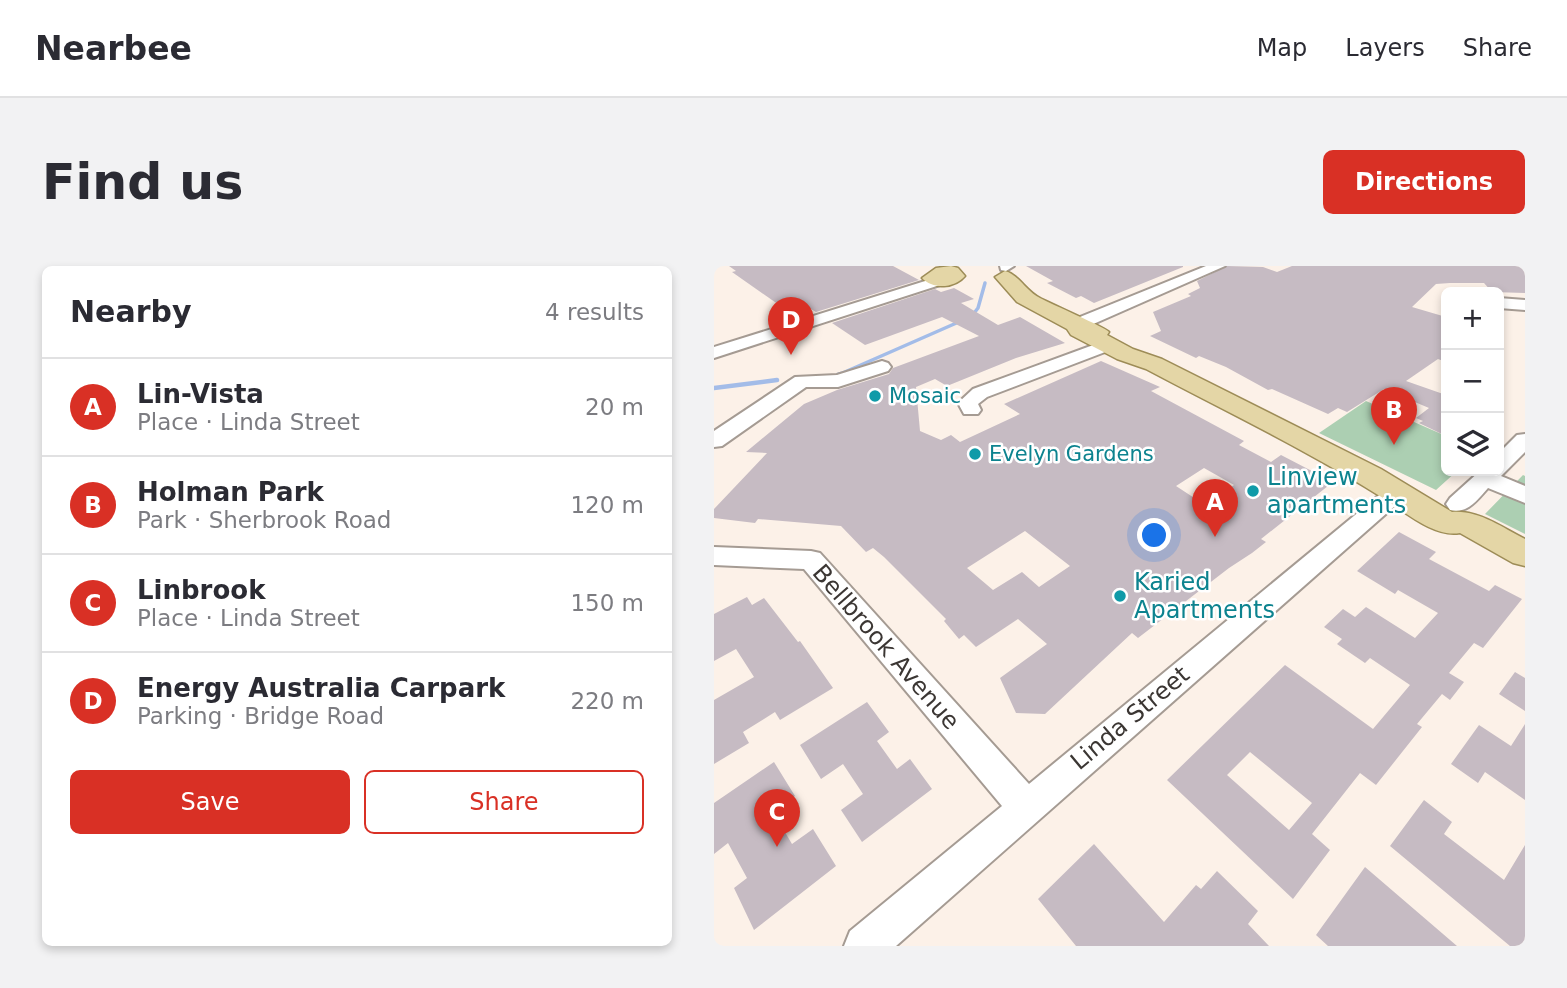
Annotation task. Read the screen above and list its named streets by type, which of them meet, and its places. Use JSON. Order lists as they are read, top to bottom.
{
  "streets": {
    "street": ["Bellbrook Avenue", "Linda Street"]
  },
  "crossings": [
    ["Bellbrook Avenue", "Linda Street"]
  ],
  "places": [
    "Mosaic",
    "Evelyn Gardens",
    "Linview apartments",
    "Karied Apartments"
  ],
  "page": {
    "header": "Nearbee",
    "nav": ["Map", "Layers", "Share"],
    "buttons": [
      "Directions",
      ["Save", "Share"]
    ],
    "title": "Find us",
    "heading": ["Nearby", "4 results"],
    "map_buttons": ["+", "−"],
    "pins": [
      "D",
      "B",
      "A",
      "C"
    ],
    "list": [
      {
        "mark": "A",
        "name": "Lin-Vista",
        "note": "Place · Linda Street",
        "value": "20 m"
      },
      {
        "mark": "B",
        "name": "Holman Park",
        "note": "Park · Sherbrook Road",
        "value": "120 m"
      },
      {
        "mark": "C",
        "name": "Linbrook",
        "note": "Place · Linda Street",
        "value": "150 m"
      },
      {
        "mark": "D",
        "name": "Energy Australia Carpark",
        "note": "Parking · Bridge Road",
        "value": "220 m"
      }
    ]
  }
}
